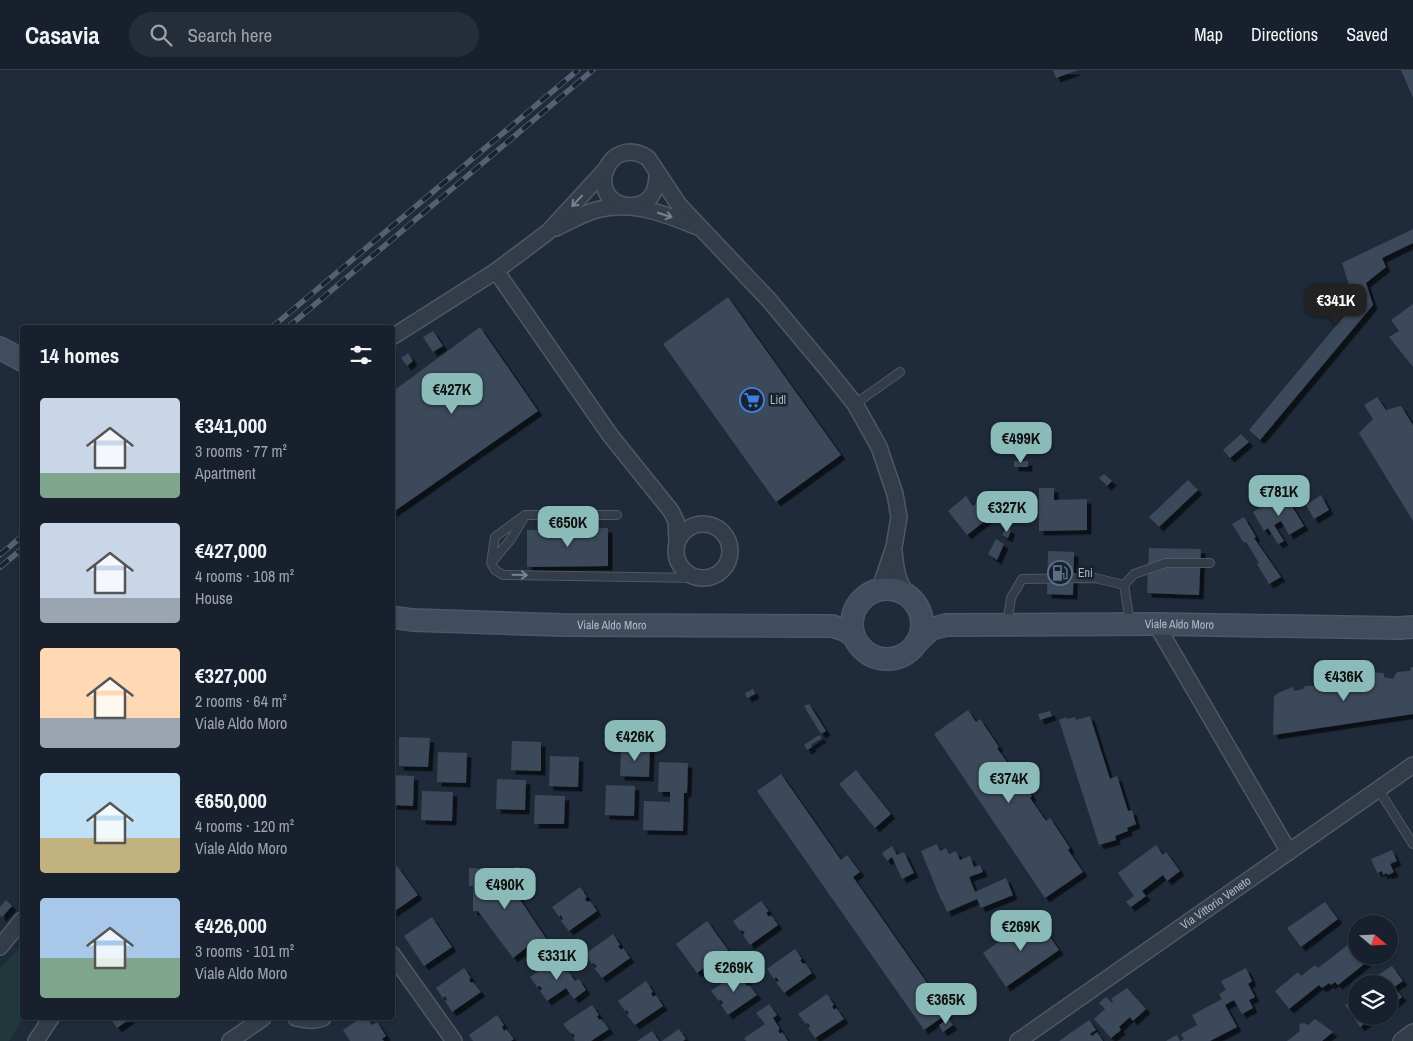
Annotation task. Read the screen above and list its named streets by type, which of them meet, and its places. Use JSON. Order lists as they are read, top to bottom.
{
  "streets": {
    "main road": ["Viale Aldo Moro"],
    "street": ["Via Vittorio Veneto"]
  },
  "places": {
    "supermarket": ["Lidl"],
    "fuel station": ["Eni"]
  },
  "north": "right",
  "page": {
    "header": "Casavia",
    "search": "Search here",
    "nav": ["Map", "Directions", "Saved"],
    "price": [
      "€341K",
      "€427K",
      "€499K",
      "€781K",
      "€327K",
      "€650K",
      "€436K",
      "€426K",
      "€374K",
      "€490K",
      "€269K",
      "€331K",
      "€269K",
      "€365K"
    ],
    "heading": "14 homes",
    "list": [
      {
        "name": "€341,000",
        "note": "3 rooms · 77 m² · Apartment"
      },
      {
        "name": "€427,000",
        "note": "4 rooms · 108 m² · House"
      },
      {
        "name": "€327,000",
        "note": "2 rooms · 64 m² · Viale Aldo Moro"
      },
      {
        "name": "€650,000",
        "note": "4 rooms · 120 m² · Viale Aldo Moro"
      },
      {
        "name": "€426,000",
        "note": "3 rooms · 101 m² · Viale Aldo Moro"
      }
    ]
  }
}
